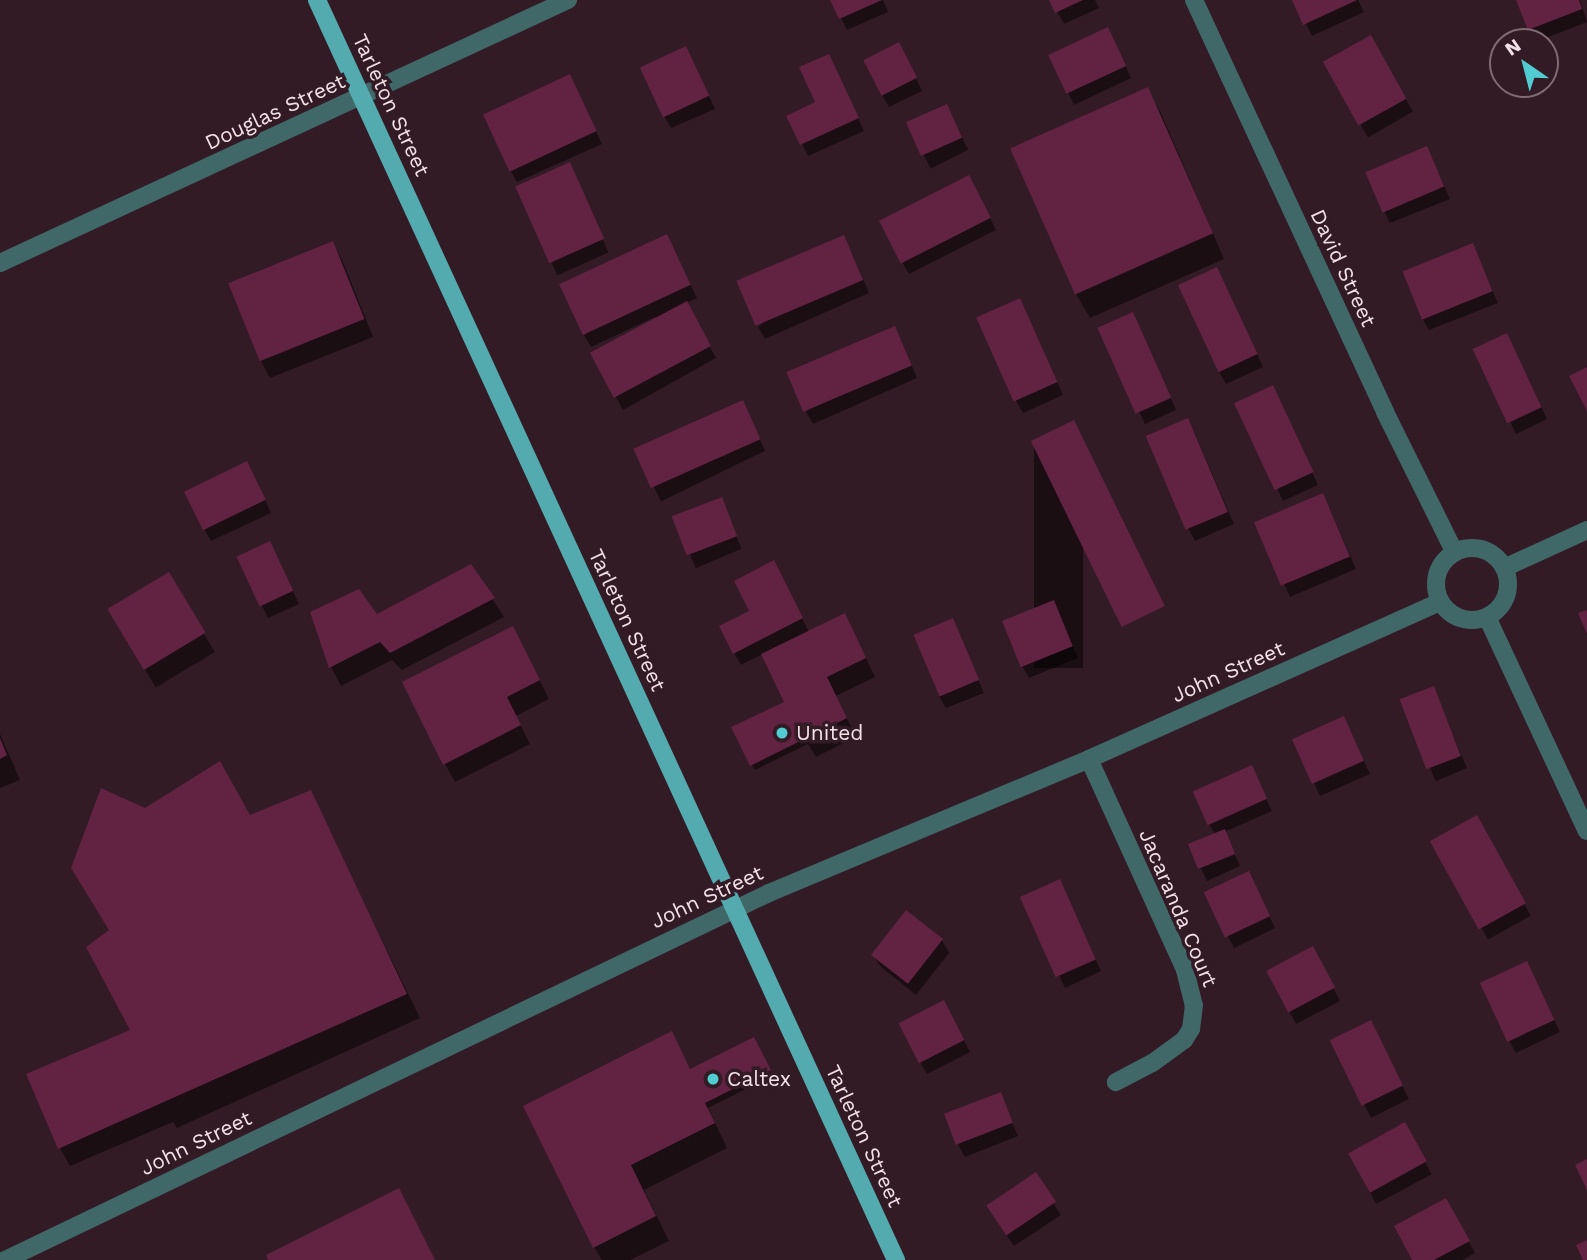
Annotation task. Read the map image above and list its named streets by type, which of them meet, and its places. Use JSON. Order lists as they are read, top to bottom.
{
  "streets": {
    "main road": ["Tarleton Street"],
    "street": [
      "Douglas Street",
      "David Street",
      "John Street",
      "Jacaranda Court"
    ]
  },
  "crossings": [
    ["Tarleton Street", "Douglas Street"],
    ["Tarleton Street", "John Street"],
    ["David Street", "John Street"],
    ["John Street", "Jacaranda Court"]
  ],
  "places": ["United", "Caltex"],
  "north": "top left"
}
